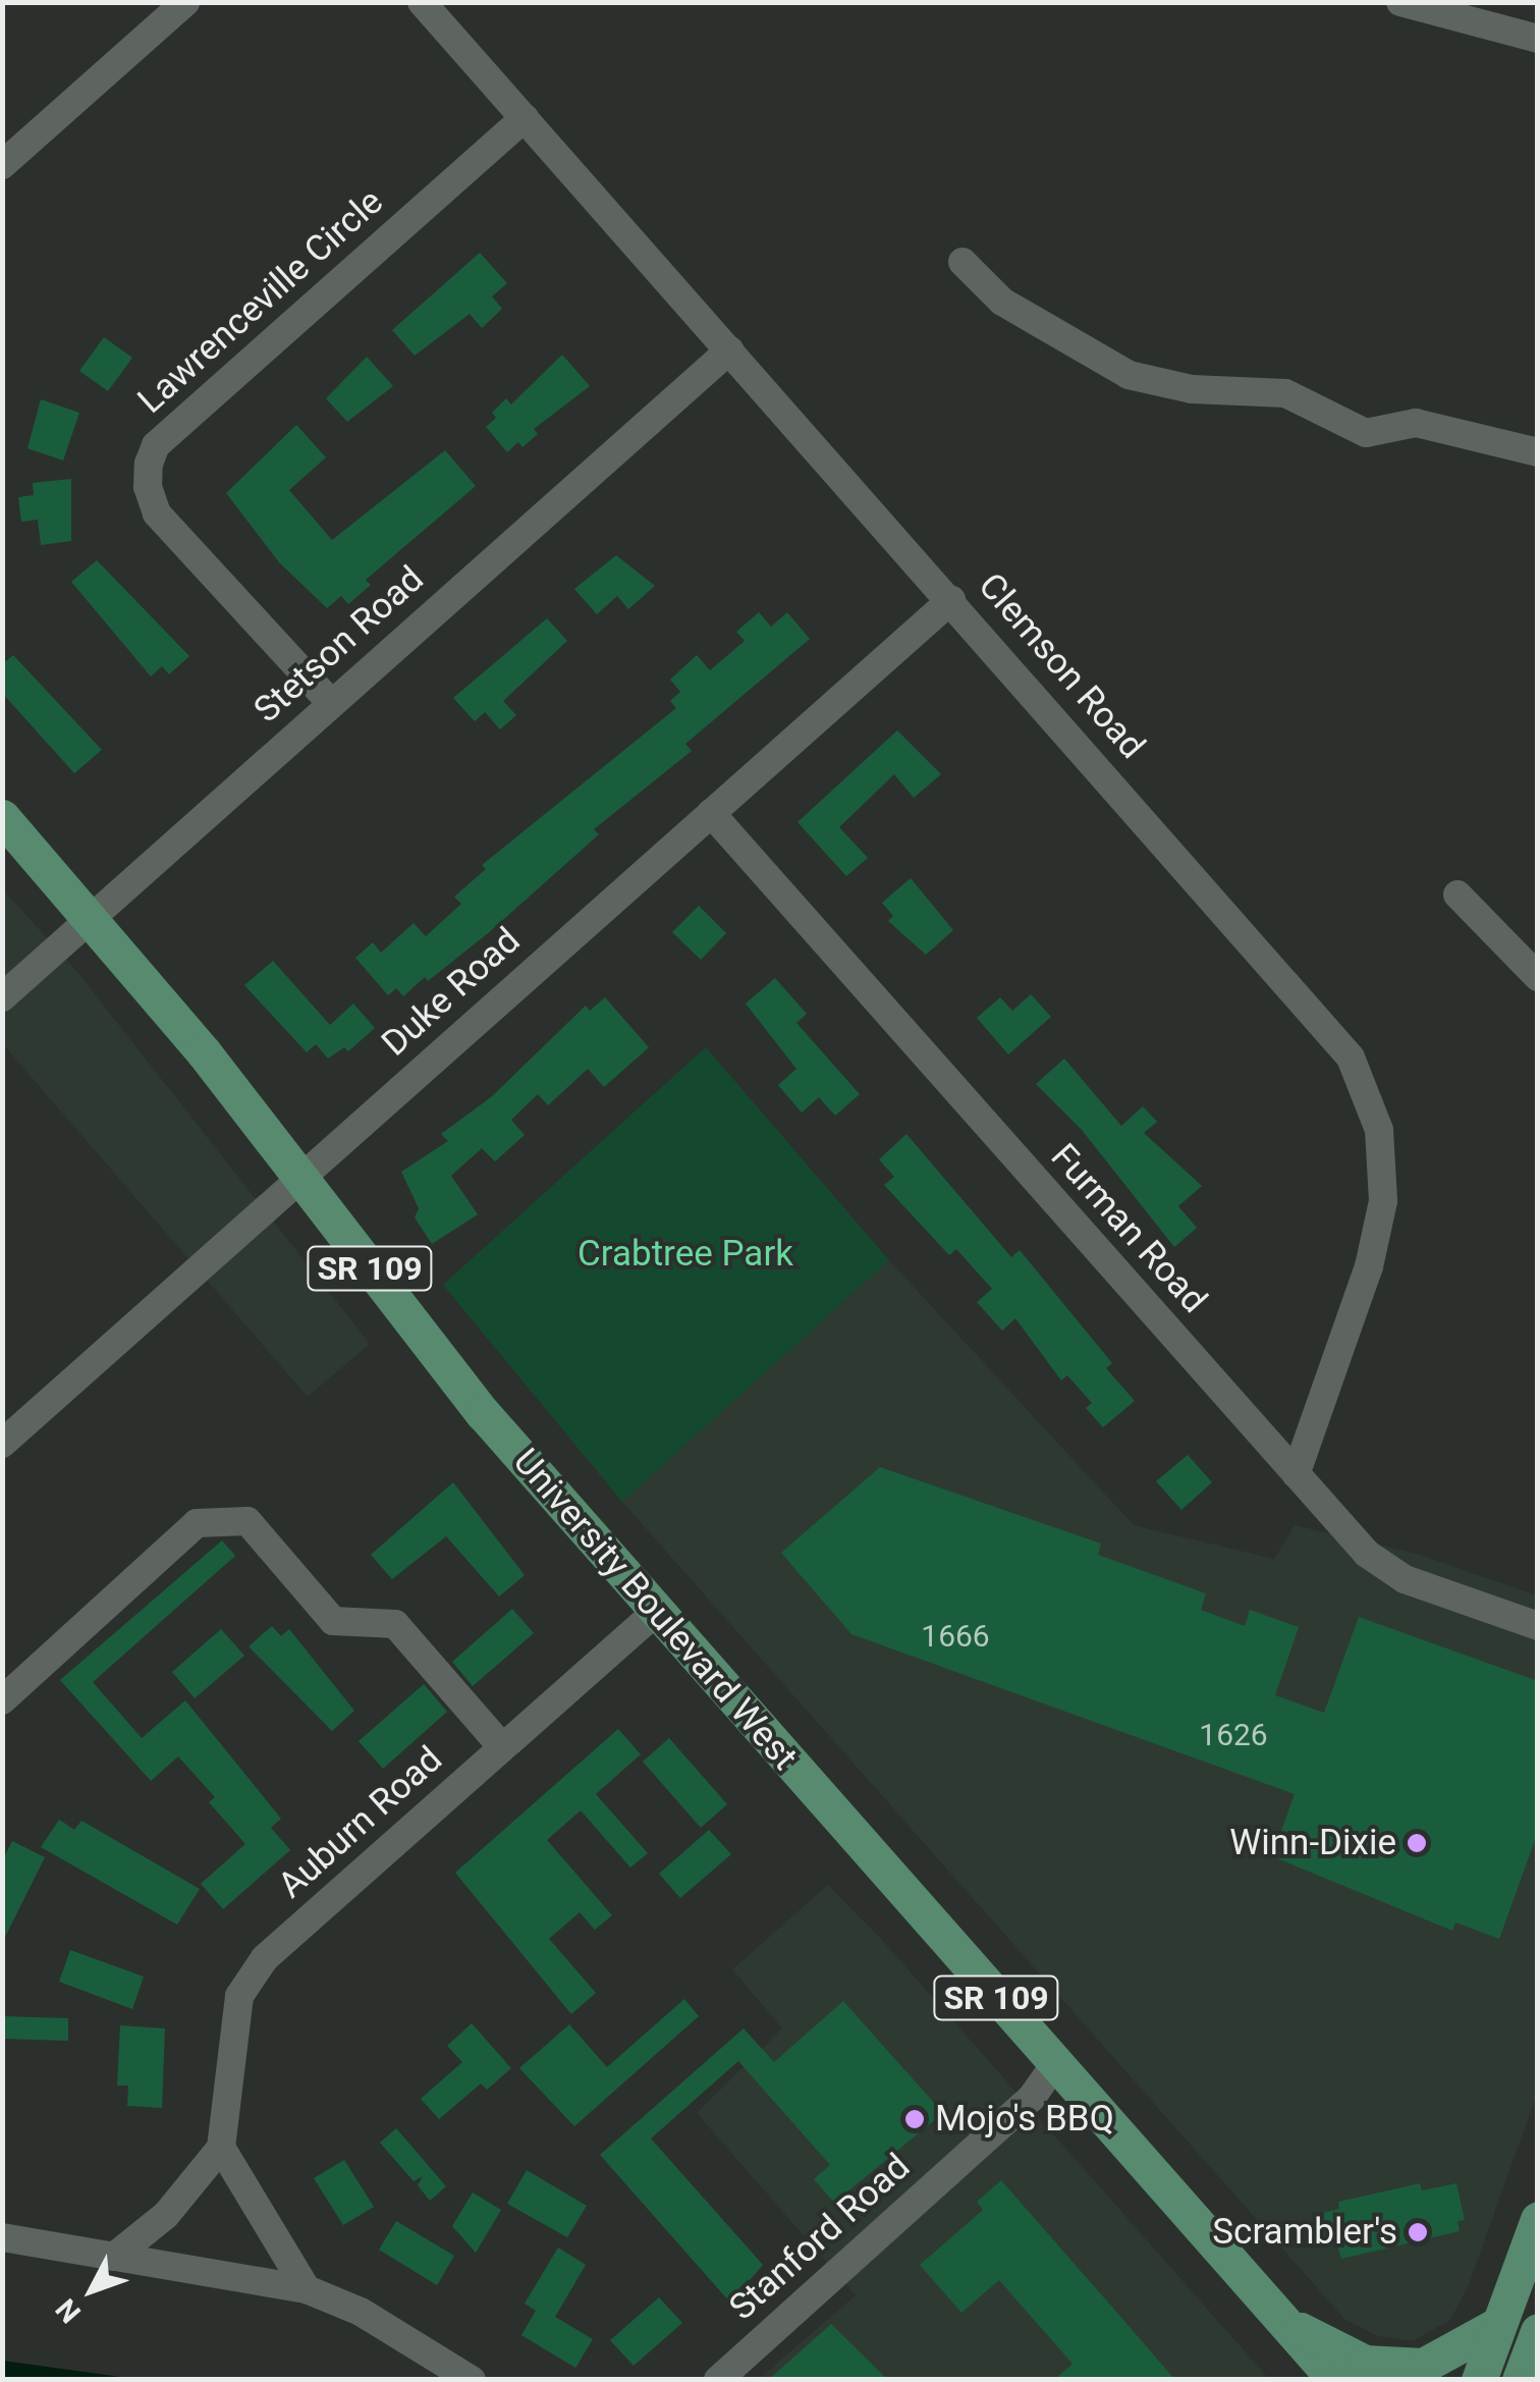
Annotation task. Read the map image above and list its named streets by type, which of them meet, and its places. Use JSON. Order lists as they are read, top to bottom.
{
  "streets": {
    "main road": ["SR 109", "University Boulevard West"],
    "street": [
      "Lawrenceville Circle",
      "Stetson Road",
      "Clemson Road",
      "Duke Road",
      "Furman Road",
      "Auburn Road",
      "Stanford Road"
    ]
  },
  "crossings": [
    ["Lawrenceville Circle", "Stetson Road"],
    ["Lawrenceville Circle", "Clemson Road"],
    ["Stetson Road", "Clemson Road"],
    ["Stetson Road", "University Boulevard West"],
    ["Clemson Road", "Duke Road"],
    ["Clemson Road", "Furman Road"],
    ["Duke Road", "Furman Road"],
    ["Duke Road", "University Boulevard West"],
    ["University Boulevard West", "Auburn Road"],
    ["University Boulevard West", "Stanford Road"]
  ],
  "parks": ["Crabtree Park"],
  "places": ["Winn-Dixie", "Mojo's BBQ", "Scrambler's"],
  "house_numbers": ["1666", "1626"],
  "north": "bottom left"
}
